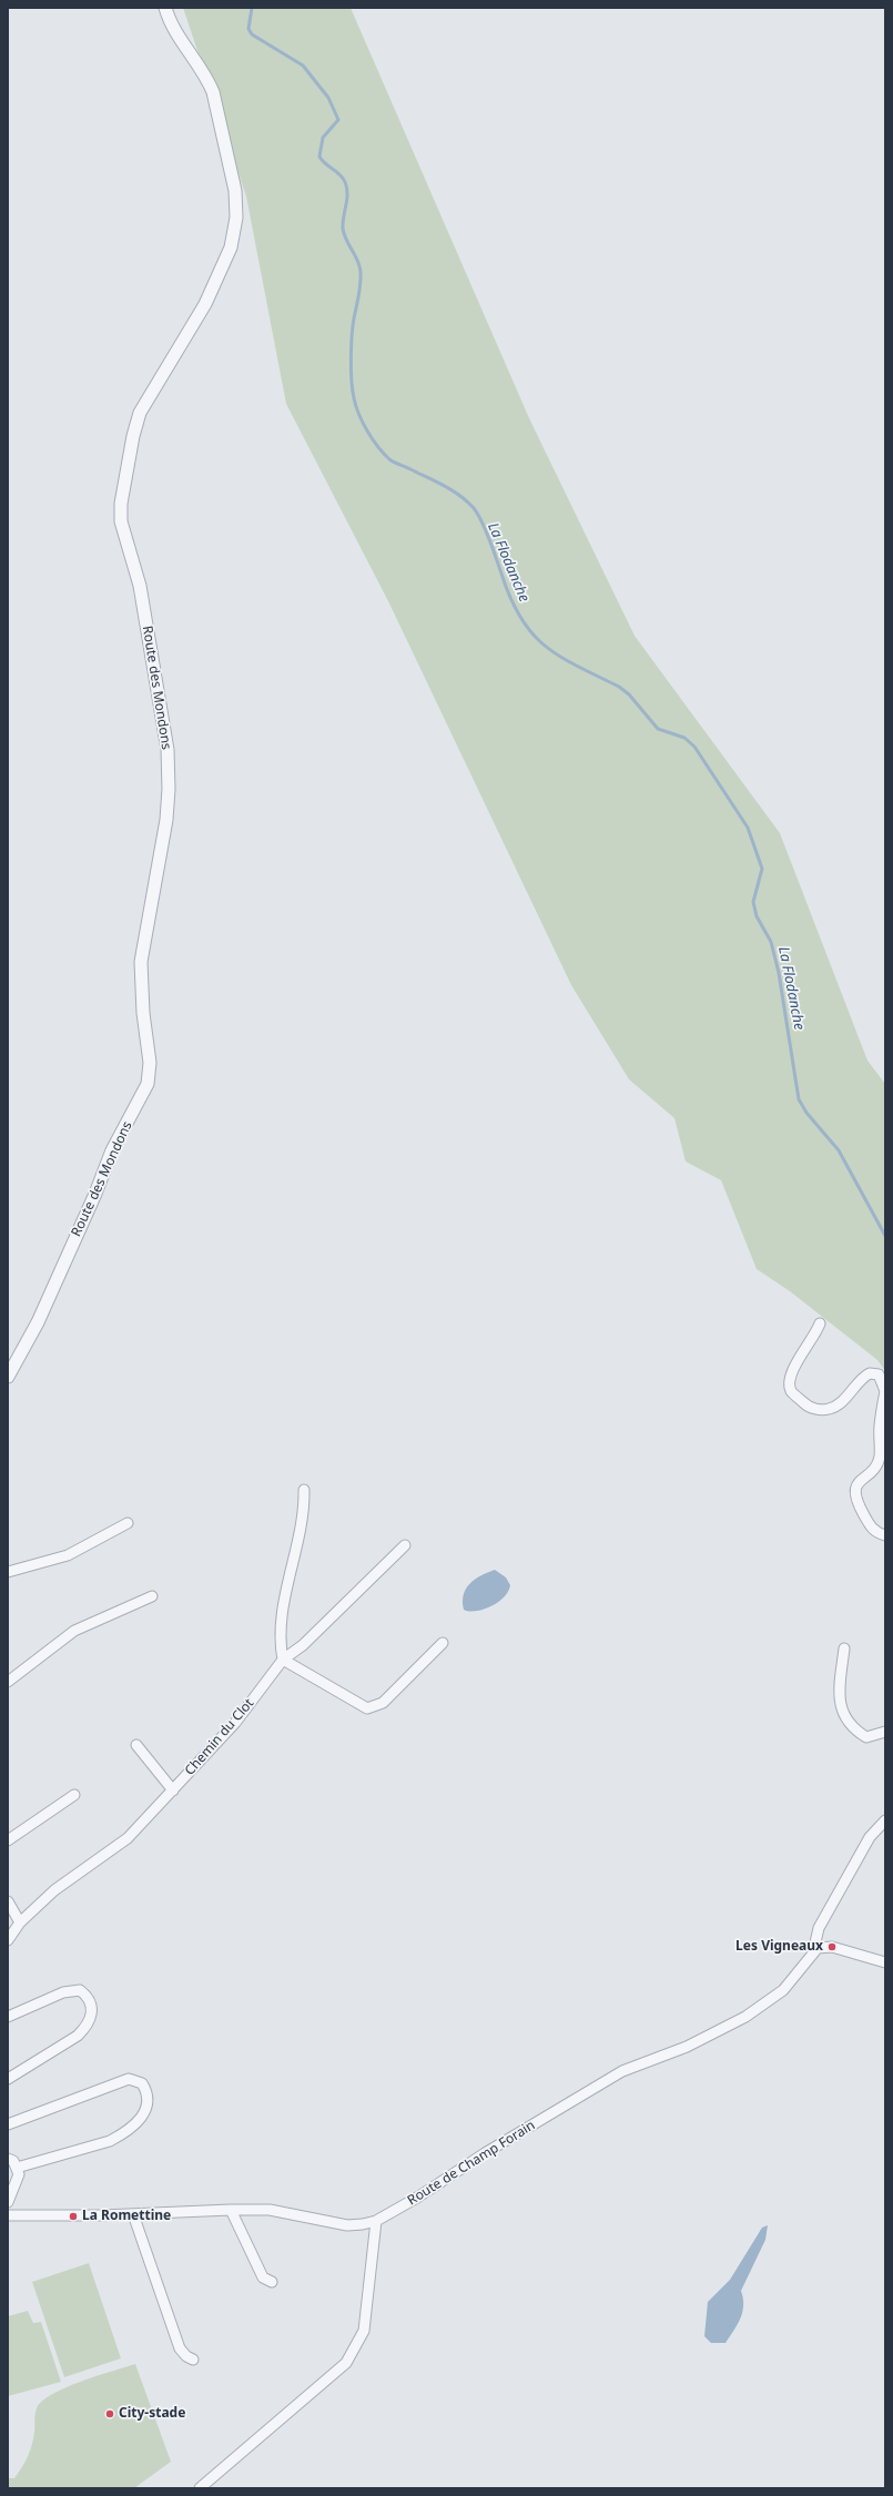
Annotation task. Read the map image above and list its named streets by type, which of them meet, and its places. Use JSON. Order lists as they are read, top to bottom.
{
  "streets": {
    "street": ["Route des Mondons", "Chemin du Clot", "Route de Champ Forain"]
  },
  "water": ["La Flodanche"],
  "places": ["Les Vigneaux", "La Romettine", "City-stade"]
}
